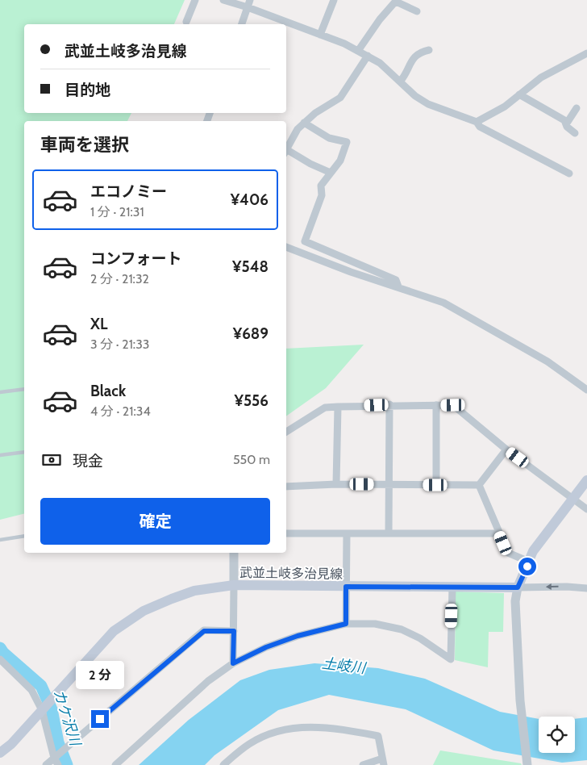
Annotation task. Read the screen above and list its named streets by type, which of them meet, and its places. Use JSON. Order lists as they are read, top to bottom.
{
  "streets": {
    "main road": ["武並土岐多治見線"]
  },
  "water": ["土岐川", "カケ沢川"],
  "page": {
    "banner": ["武並土岐多治見線", "目的地"],
    "heading": "車両を選択",
    "list": [
      {
        "name": "エコノミー",
        "note": "1 分 · 21:31",
        "value": "¥406"
      },
      {
        "name": "コンフォート",
        "note": "2 分 · 21:32",
        "value": "¥548"
      },
      {
        "name": "XL",
        "note": "3 分 · 21:33",
        "value": "¥689"
      },
      {
        "name": "Black",
        "note": "4 分 · 21:34",
        "value": "¥556"
      }
    ],
    "pay": ["現金", "550 m"],
    "buttons": "確定",
    "bubble": "2 分"
  }
}
